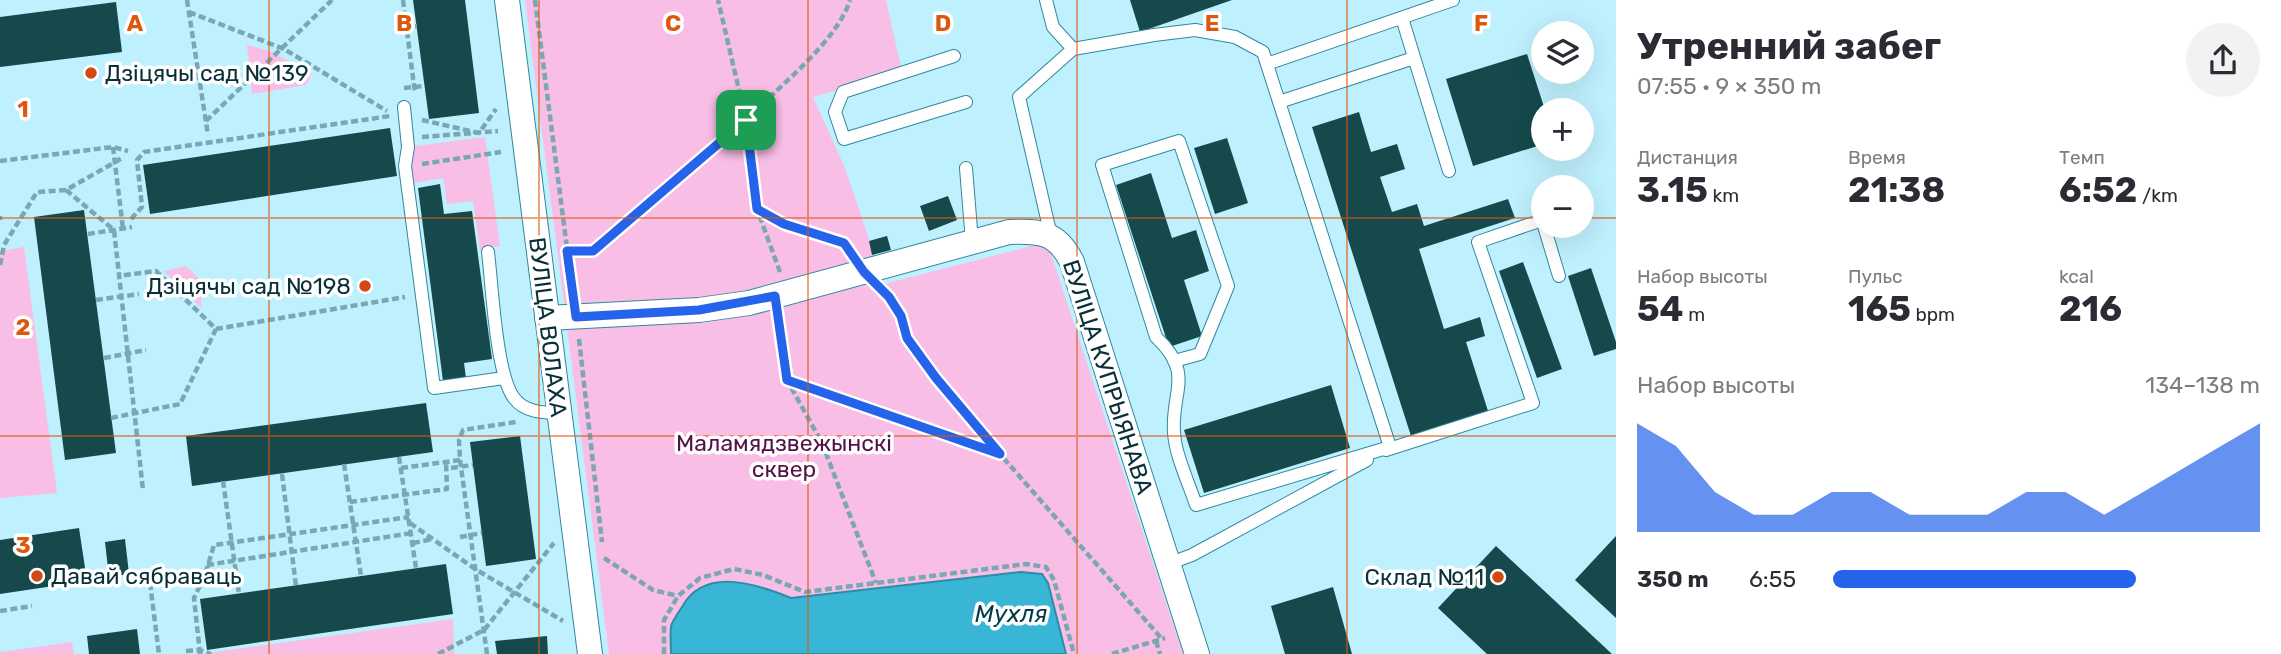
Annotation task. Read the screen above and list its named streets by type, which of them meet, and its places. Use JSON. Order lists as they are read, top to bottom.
{
  "streets": {
    "street": ["ВУЛІЦА ВОЛАХА", "ВУЛІЦА КУПРЫЯНАВА"]
  },
  "crossings": [
    ["ВУЛІЦА ВОЛАХА", "ВУЛІЦА КУПРЫЯНАВА"]
  ],
  "water": ["Мухля"],
  "parks": ["Маламядзвежынскі сквер"],
  "places": [
    "Дзіцячы сад №139",
    "Дзіцячы сад №198",
    "Давай сябраваць",
    "Склад №11"
  ],
  "page": {
    "heading": ["Утренний забег", "07:55 · 9 × 350 m"],
    "map_buttons": ["+", "−"],
    "stats": [
      ["Дистанция", "3.15 km"],
      ["Время", "21:38"],
      ["Темп", "6:52 /km"],
      ["Набор высоты", "54 m"],
      ["Пульс", "165 bpm"],
      ["kcal", "216"]
    ],
    "chart": ["Набор высоты", "134–138 m"],
    "list": [
      {
        "name": "350 m",
        "note": "6:55"
      }
    ]
  },
  "grid": {
    "columns": [
      "A",
      "B",
      "C",
      "D",
      "E",
      "F"
    ],
    "rows": ["1", "2", "3"]
  }
}
